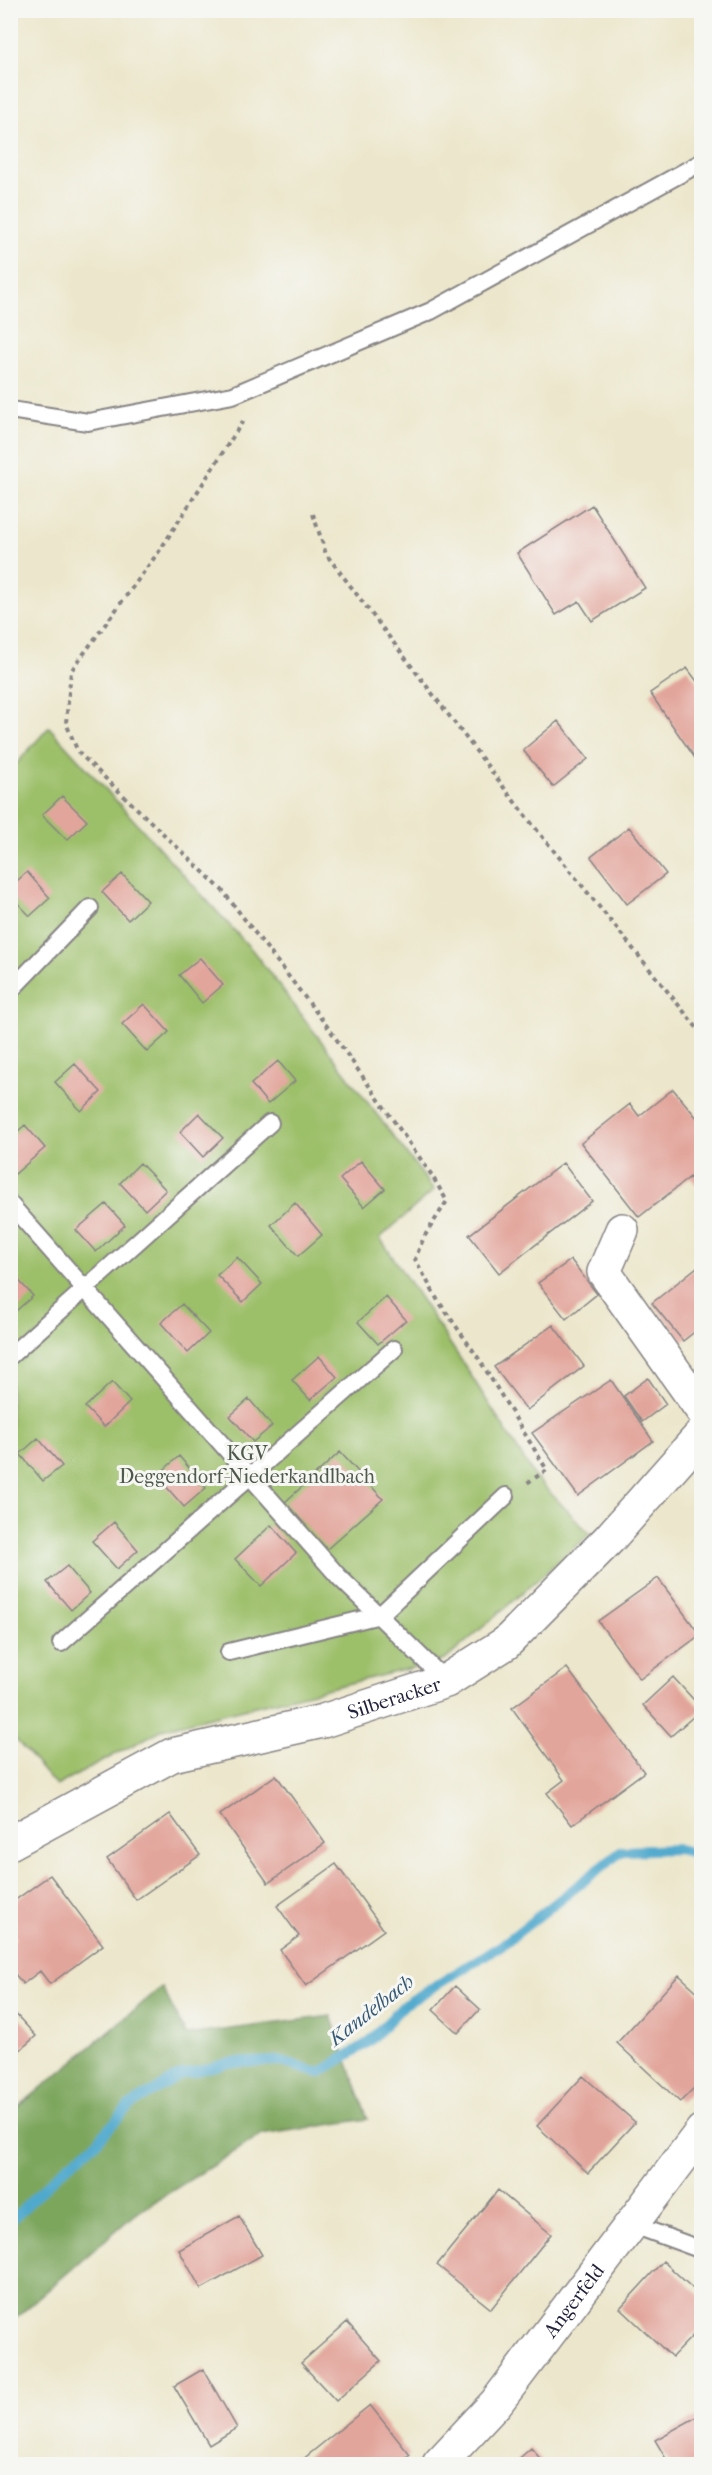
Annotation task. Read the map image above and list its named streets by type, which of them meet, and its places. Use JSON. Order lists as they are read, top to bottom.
{
  "streets": {
    "street": ["Silberacker", "Angerfeld"]
  },
  "water": ["Kandelbach"],
  "parks": ["KGV Deggendorf-Niederkandlbach"]
}
